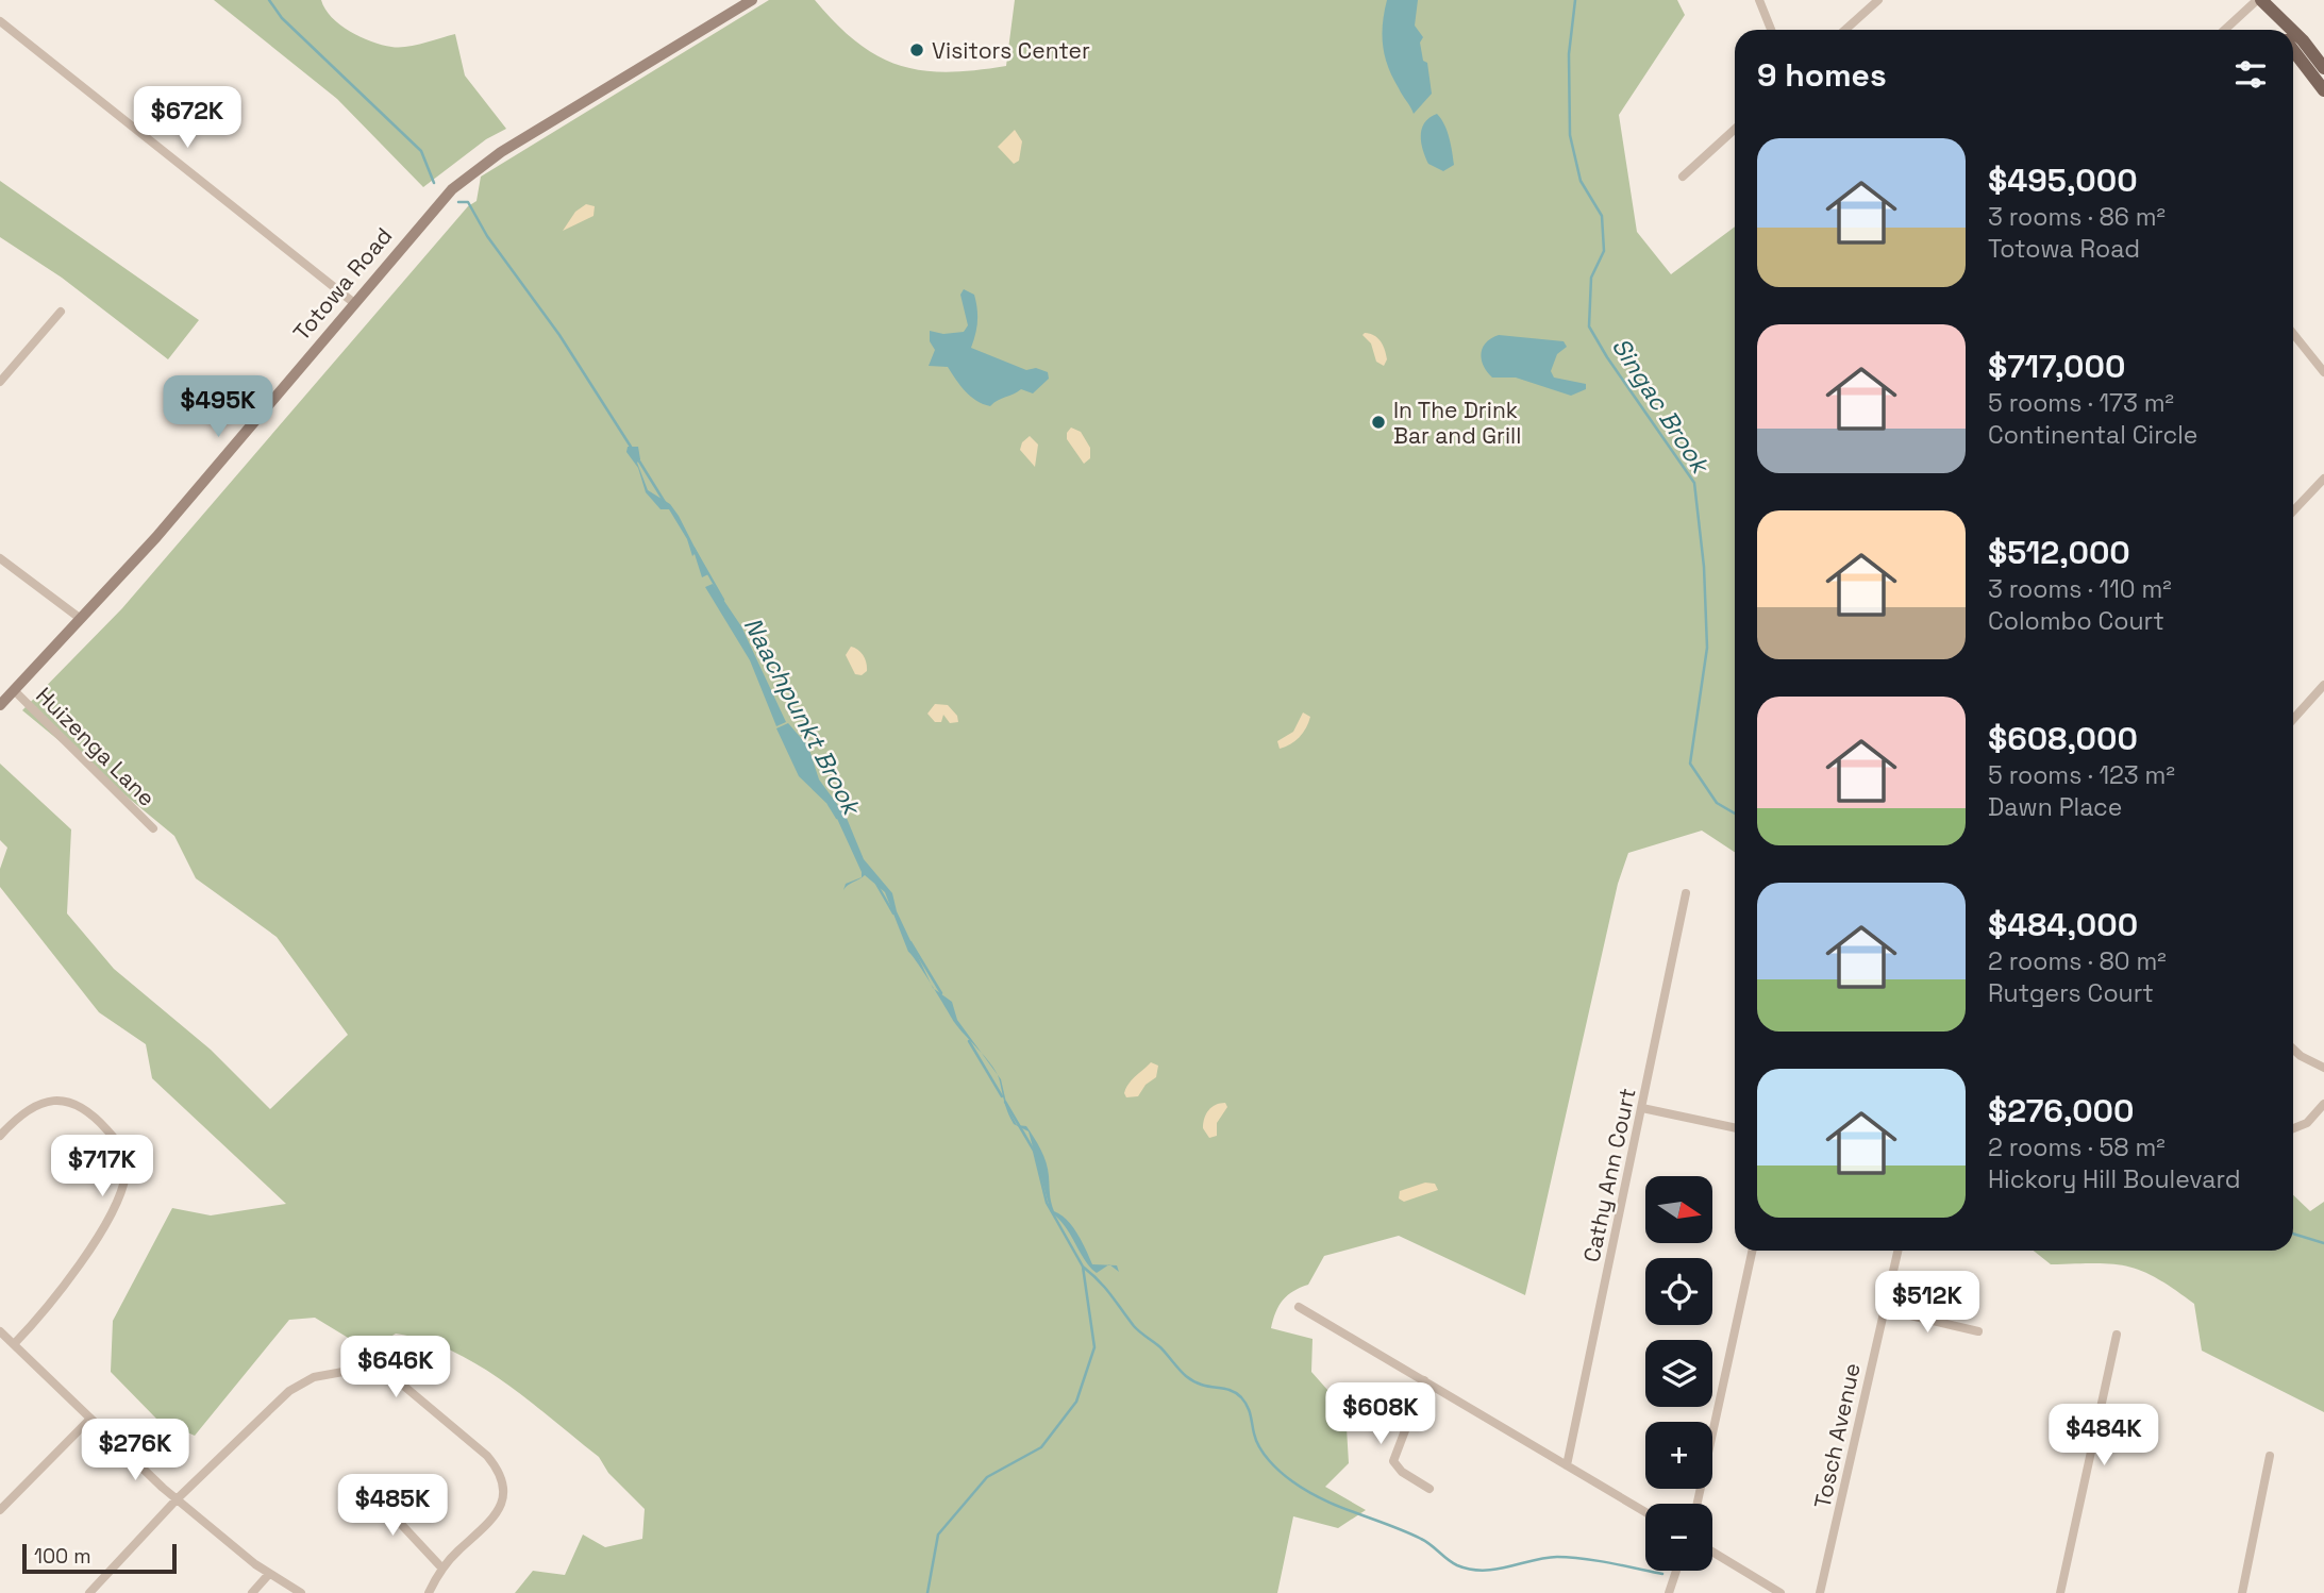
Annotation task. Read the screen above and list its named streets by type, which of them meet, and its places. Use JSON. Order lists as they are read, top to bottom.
{
  "streets": {
    "main road": ["Totowa Road"],
    "street": ["Huizenga Lane", "Cathy Ann Court", "Tosch Avenue"]
  },
  "crossings": [
    ["Totowa Road", "Huizenga Lane"]
  ],
  "water": ["Singac Brook", "Naachpunkt Brook"],
  "places": ["Visitors Center", "In The Drink Bar and Grill"],
  "scale_bar": "100 m",
  "north": "right",
  "page": {
    "heading": "9 homes",
    "price": [
      "$672K",
      "$495K",
      "$717K",
      "$512K",
      "$646K",
      "$608K",
      "$484K",
      "$276K",
      "$485K"
    ],
    "list": [
      {
        "name": "$495,000",
        "note": "3 rooms · 86 m² · Totowa Road"
      },
      {
        "name": "$717,000",
        "note": "5 rooms · 173 m² · Continental Circle"
      },
      {
        "name": "$512,000",
        "note": "3 rooms · 110 m² · Colombo Court"
      },
      {
        "name": "$608,000",
        "note": "5 rooms · 123 m² · Dawn Place"
      },
      {
        "name": "$484,000",
        "note": "2 rooms · 80 m² · Rutgers Court"
      },
      {
        "name": "$276,000",
        "note": "2 rooms · 58 m² · Hickory Hill Boulevard"
      }
    ],
    "map_buttons": ["+", "−"],
    "scale": "100 m"
  }
}
